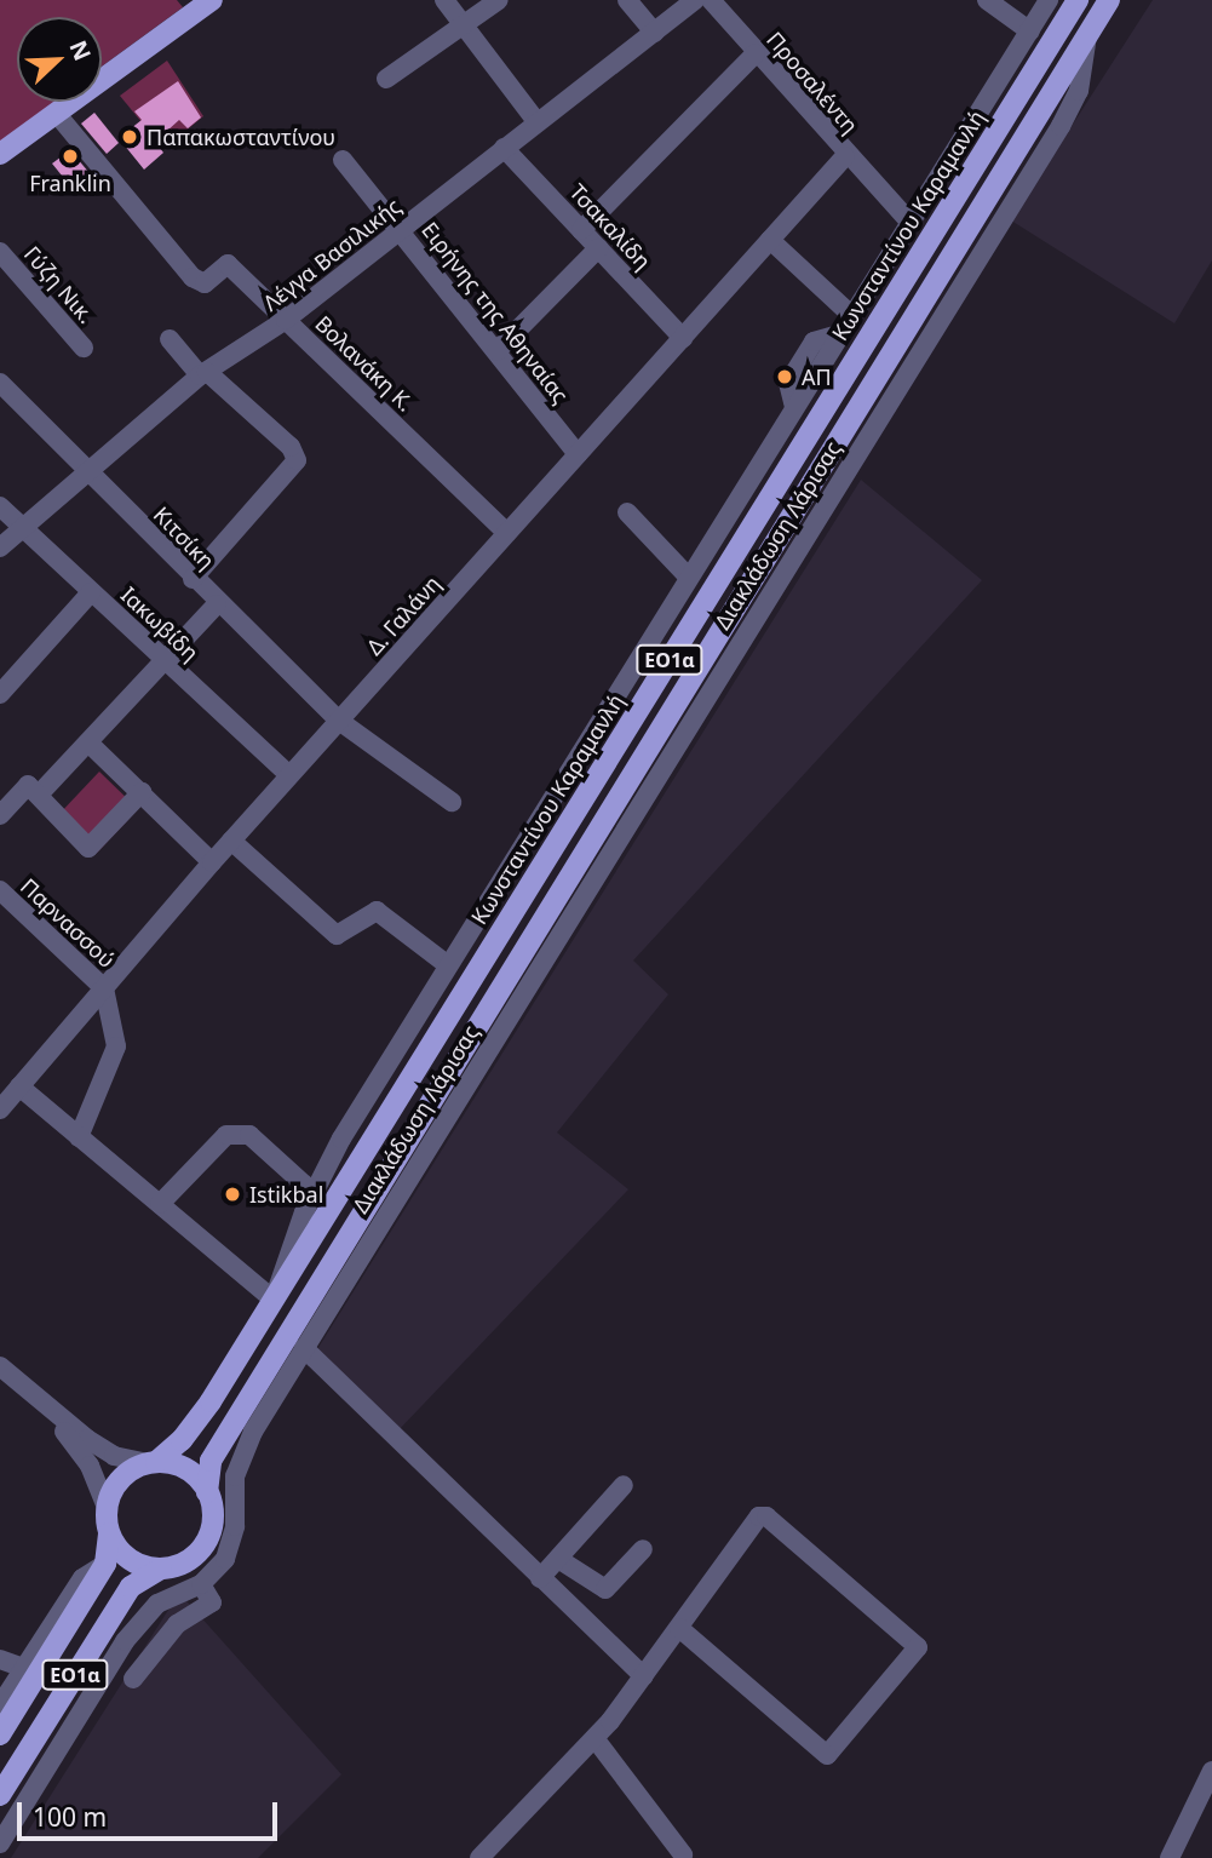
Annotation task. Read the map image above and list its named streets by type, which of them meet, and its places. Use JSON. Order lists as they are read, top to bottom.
{
  "streets": {
    "main road": ["Κωνσταντίνου Καραμανλή", "Διακλάδωση Λάρισας", "ΕΟ1α"],
    "street": [
      "Προσαλέντη",
      "Τσακαλίδη",
      "Λέγγα Βασιλικής",
      "Γύζη Νικ.",
      "Ειρήνης της Αθηναίας",
      "Βολανάκη Κ.",
      "Κιτσίκη",
      "Δ. Γαλάνη",
      "Ιακωβίδη",
      "Παρνασσού"
    ]
  },
  "crossings": [
    ["Προσαλέντη", "Δ. Γαλάνη"],
    ["Κωνσταντίνου Καραμανλή", "ΕΟ1α"],
    ["Τσακαλίδη", "Λέγγα Βασιλικής"],
    ["Τσακαλίδη", "Δ. Γαλάνη"],
    ["Λέγγα Βασιλικής", "Ειρήνης της Αθηναίας"],
    ["Λέγγα Βασιλικής", "Βολανάκη Κ."],
    ["Λέγγα Βασιλικής", "Κιτσίκη"],
    ["Λέγγα Βασιλικής", "Ιακωβίδη"],
    ["Ειρήνης της Αθηναίας", "Δ. Γαλάνη"],
    ["Βολανάκη Κ.", "Δ. Γαλάνη"],
    ["Διακλάδωση Λάρισας", "ΕΟ1α"],
    ["Κιτσίκη", "Δ. Γαλάνη"],
    ["Δ. Γαλάνη", "Ιακωβίδη"],
    ["Δ. Γαλάνη", "Παρνασσού"]
  ],
  "places": [
    "Παπακωσταντίνου",
    "Franklin",
    "ΑΠ",
    "Istikbal"
  ],
  "scale_bar": "100 m",
  "north": "top right"
}
